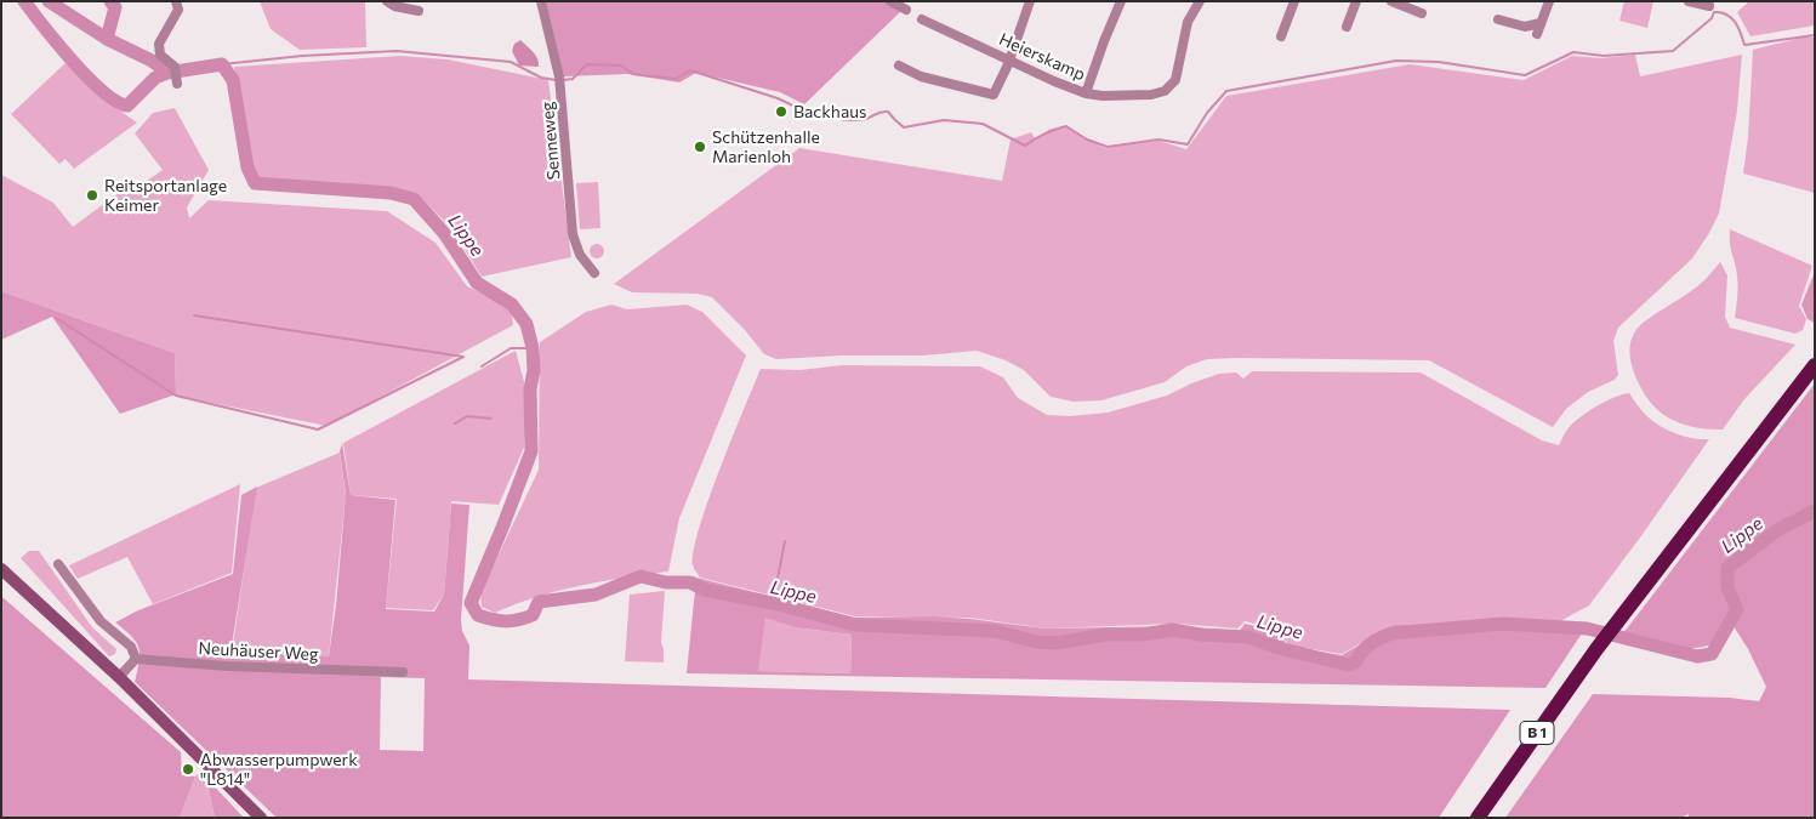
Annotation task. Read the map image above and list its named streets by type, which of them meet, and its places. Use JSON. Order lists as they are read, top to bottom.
{
  "streets": {
    "highway": ["B 1"],
    "street": ["Heierskamp", "Senneweg", "Neuhäuser Weg"]
  },
  "water": ["Lippe"],
  "places": [
    "Backhaus",
    "Schützenhalle Marienloh",
    "Reitsportanlage Keimer",
    "Abwasserpumpwerk \"L814\""
  ]
}
